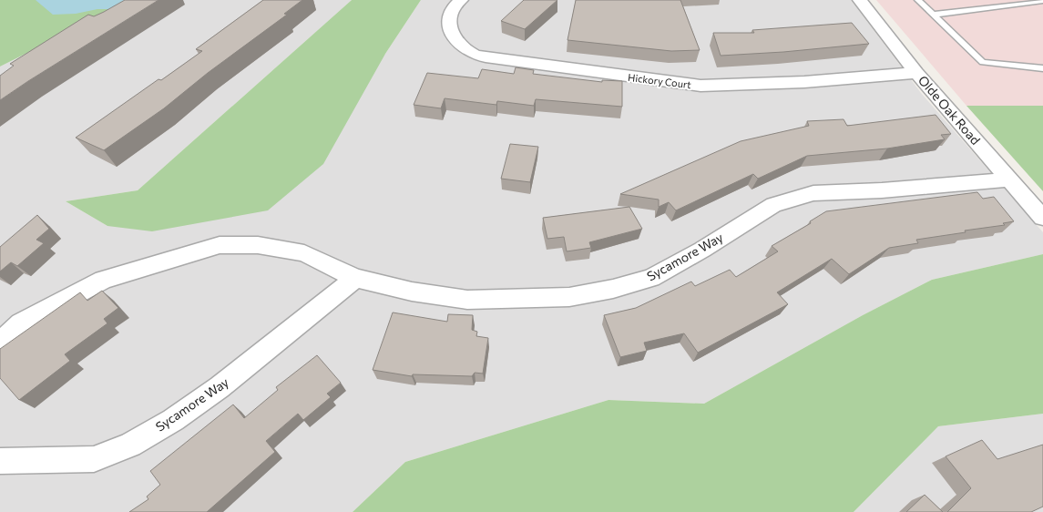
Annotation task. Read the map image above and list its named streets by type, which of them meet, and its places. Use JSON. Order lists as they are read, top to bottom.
{
  "streets": {
    "street": ["Hickory Court", "Olde Oak Road", "Sycamore Way"]
  },
  "crossings": [
    ["Hickory Court", "Olde Oak Road"],
    ["Olde Oak Road", "Sycamore Way"]
  ]
}
